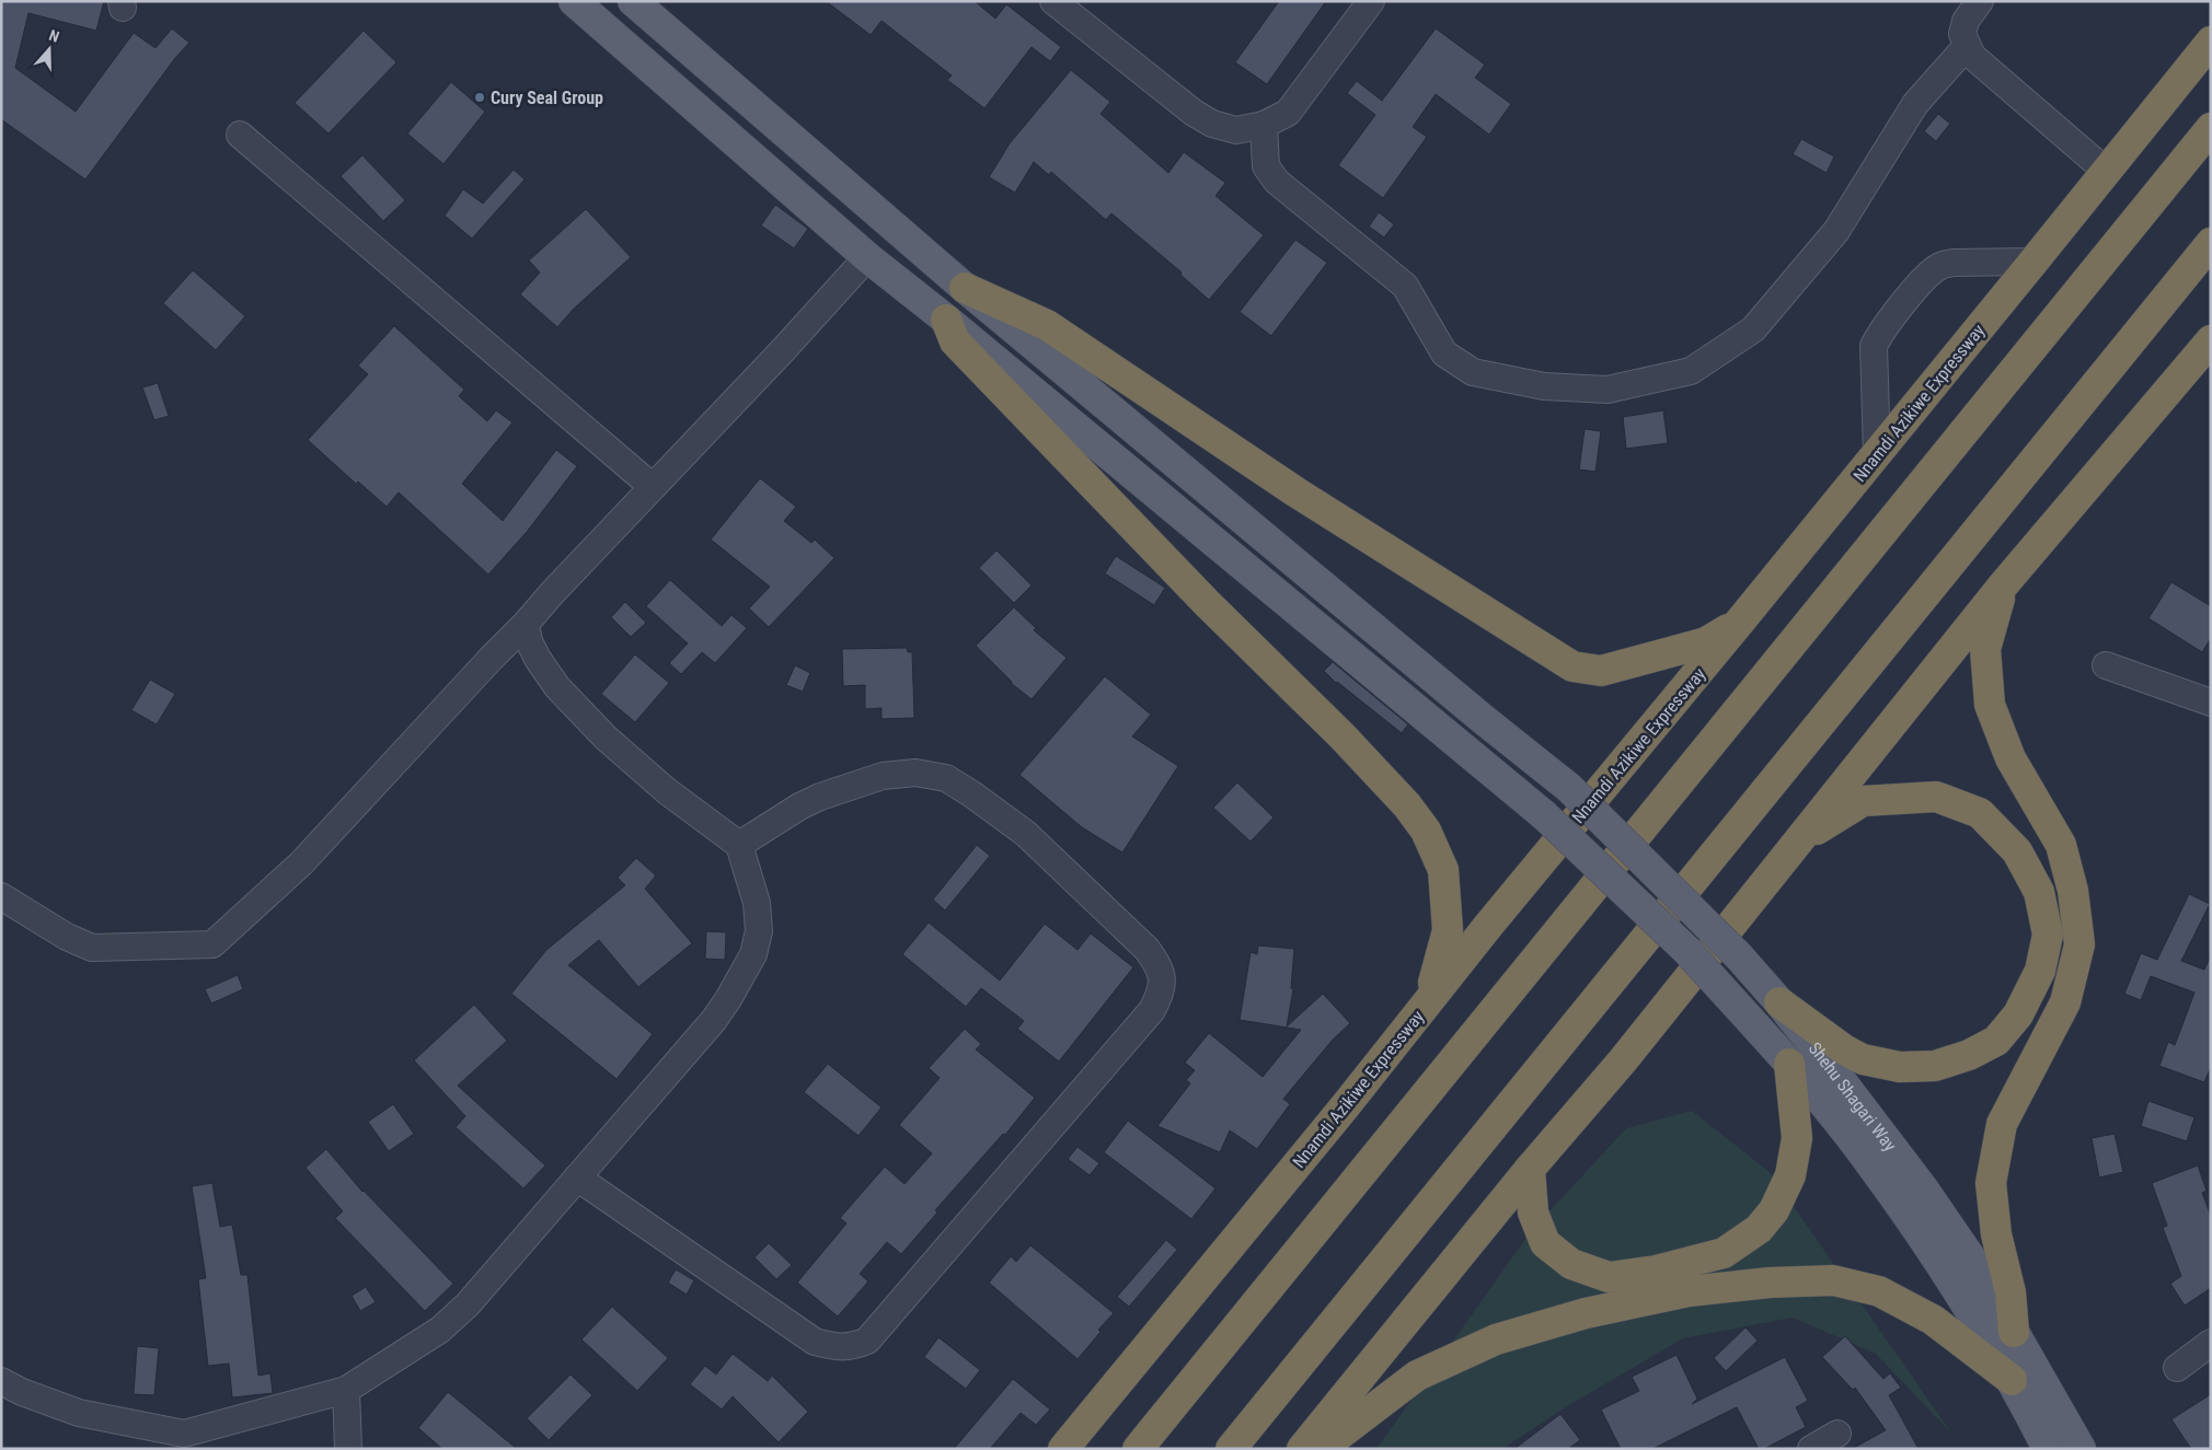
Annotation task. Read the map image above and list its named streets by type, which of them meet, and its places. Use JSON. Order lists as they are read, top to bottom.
{
  "streets": {
    "highway": ["Nnamdi Azikiwe Expressway"],
    "main road": ["Shehu Shagari Way"]
  },
  "places": ["Cury Seal Group"],
  "north": "top"
}
